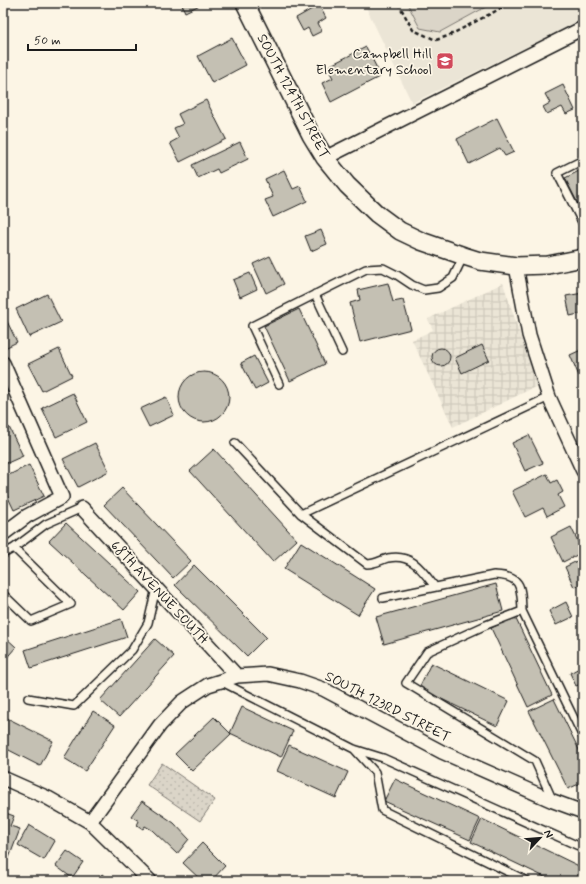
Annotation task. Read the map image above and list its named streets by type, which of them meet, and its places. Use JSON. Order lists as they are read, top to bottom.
{
  "streets": {
    "street": ["SOUTH 124TH STREET", "68TH AVENUE SOUTH", "SOUTH 123RD STREET"]
  },
  "crossings": [
    ["68TH AVENUE SOUTH", "SOUTH 123RD STREET"]
  ],
  "places": {
    "school or university": ["Campbell Hill Elementary School"]
  },
  "scale_bar": "50 m",
  "north": "top right"
}
